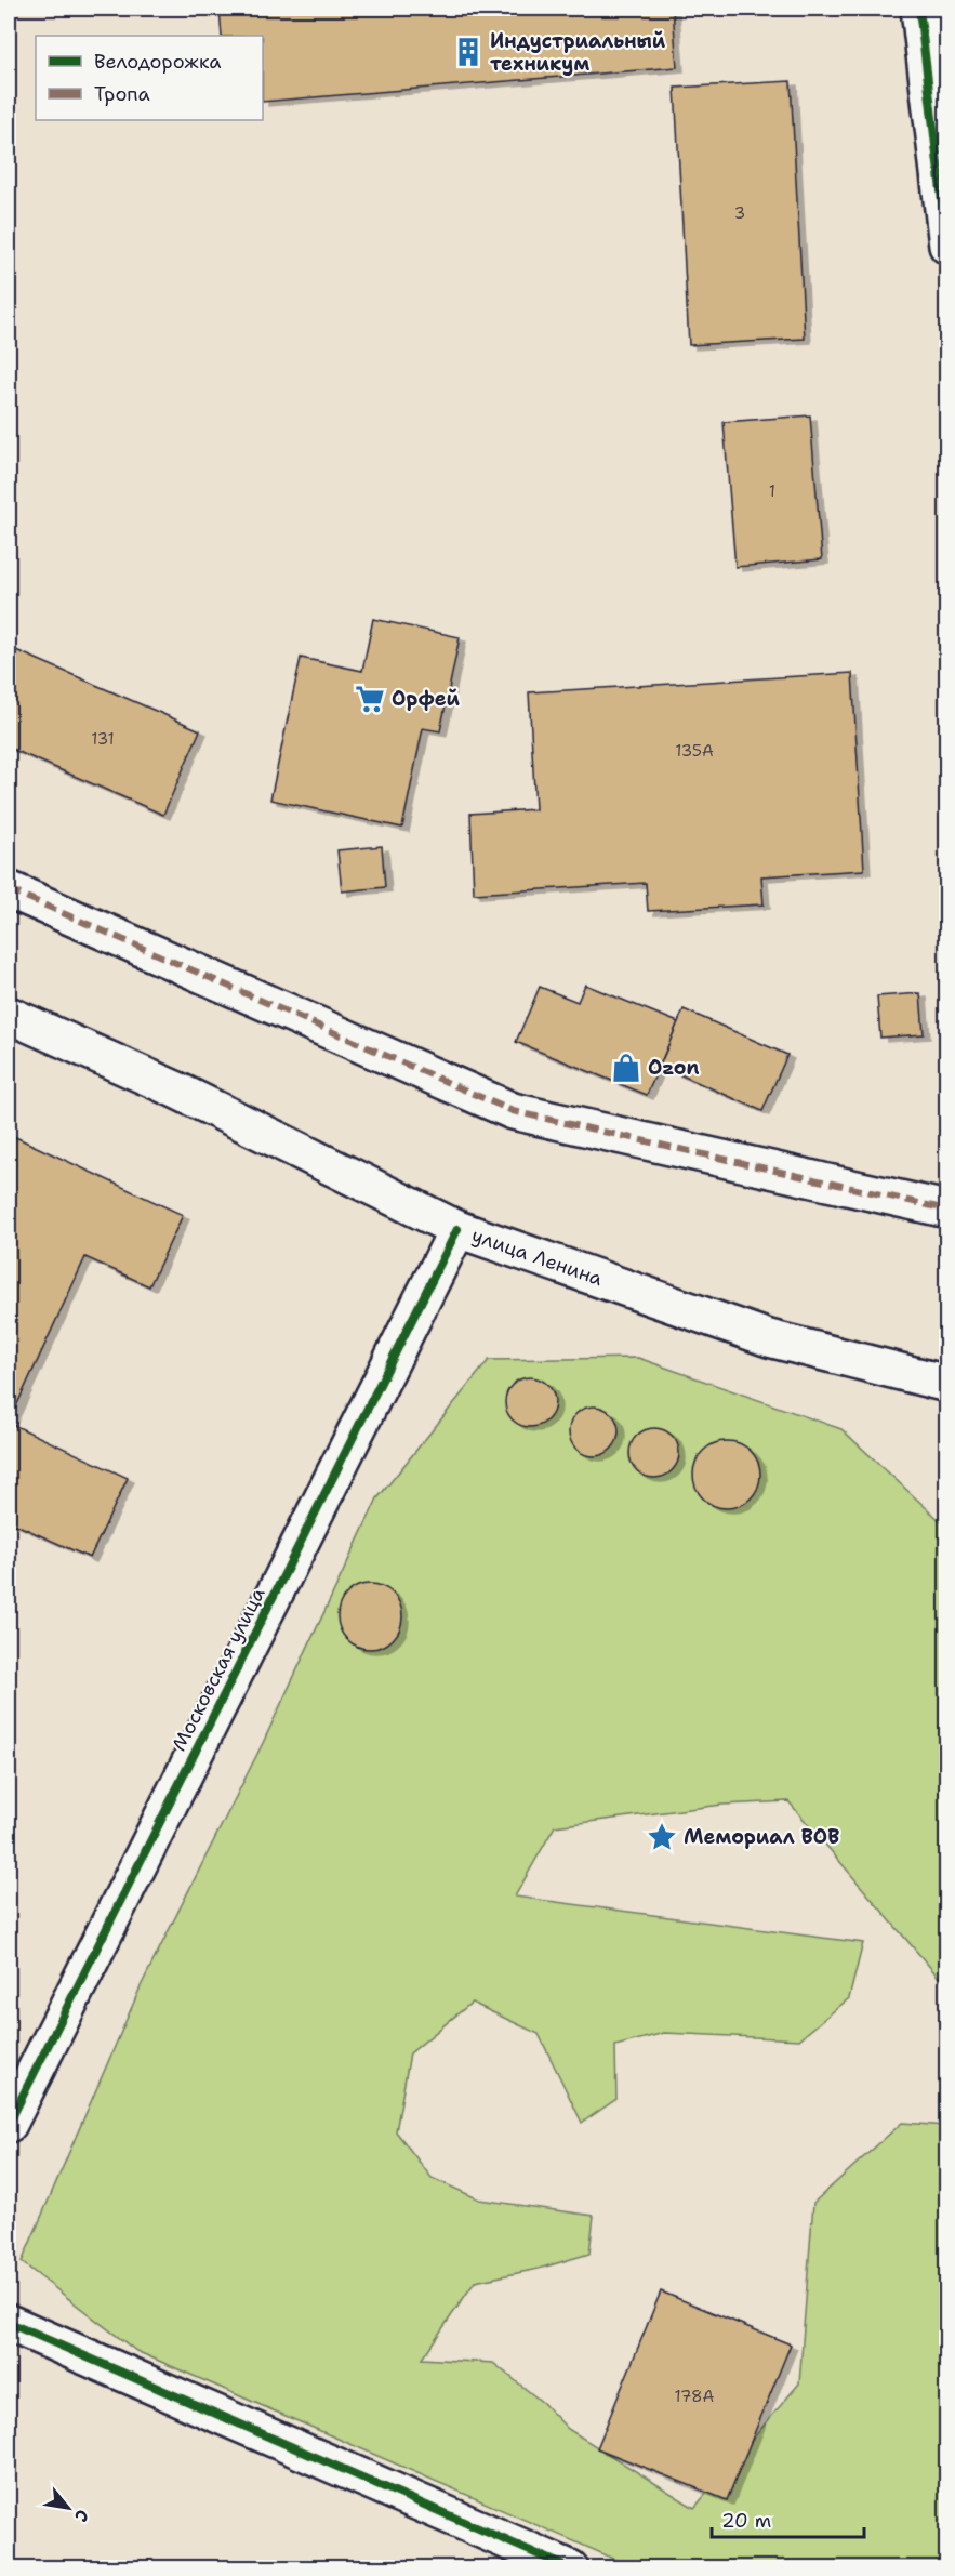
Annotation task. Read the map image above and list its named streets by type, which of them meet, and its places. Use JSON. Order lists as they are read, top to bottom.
{
  "streets": {
    "street": ["улица Ленина", "Московская улица"]
  },
  "crossings": [
    ["улица Ленина", "Московская улица"]
  ],
  "places": {
    "building": ["Индустриальный техникум"],
    "supermarket": ["Орфей"],
    "shop": ["Ozon"],
    "place": ["Мемориал ВОВ"]
  },
  "house_numbers": [
    "3",
    "1",
    "131",
    "135А",
    "178А"
  ],
  "legend": ["Велодорожка", "Тропа"],
  "scale_bar": "20 m",
  "north": "bottom right"
}
